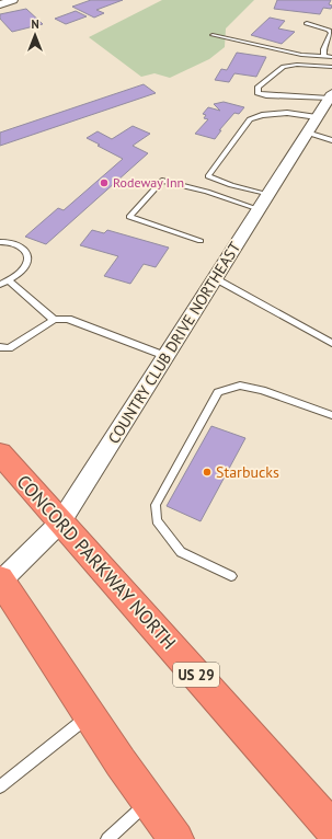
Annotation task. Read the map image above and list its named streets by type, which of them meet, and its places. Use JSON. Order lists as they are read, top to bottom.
{
  "streets": {
    "highway": ["CONCORD PARKWAY NORTH", "US 29"],
    "street": ["COUNTRY CLUB DRIVE NORTHEAST"]
  },
  "crossings": [
    ["COUNTRY CLUB DRIVE NORTHEAST", "CONCORD PARKWAY NORTH"]
  ],
  "places": ["Rodeway Inn", "Starbucks"],
  "north": "top"
}
